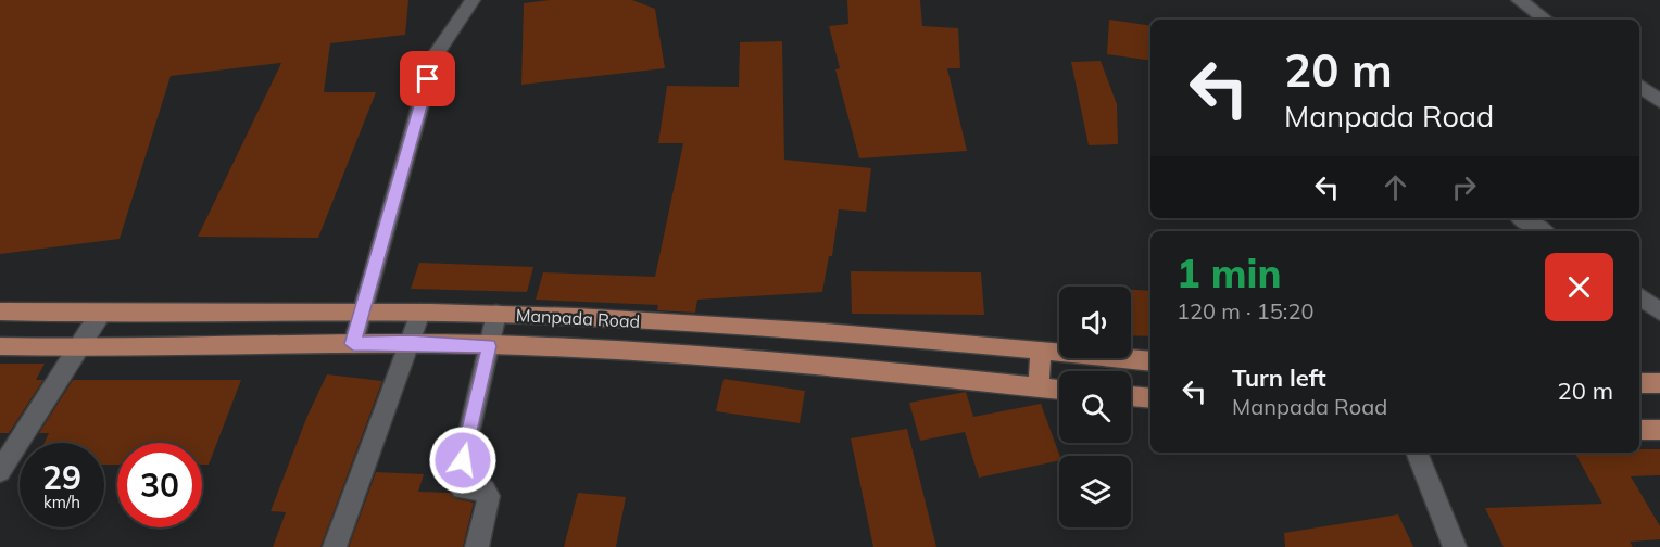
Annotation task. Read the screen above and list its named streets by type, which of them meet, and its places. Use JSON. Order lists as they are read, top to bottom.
{
  "streets": {
    "main road": ["Manpada Road"]
  },
  "page": {
    "turn": ["20 m", "Manpada Road"],
    "heading": ["1 min", "120 m · 15:20"],
    "list": [
      {
        "name": "Turn left",
        "note": "Manpada Road",
        "value": "20 m"
      }
    ],
    "speed": "29 km/h",
    "limit": "30"
  }
}
